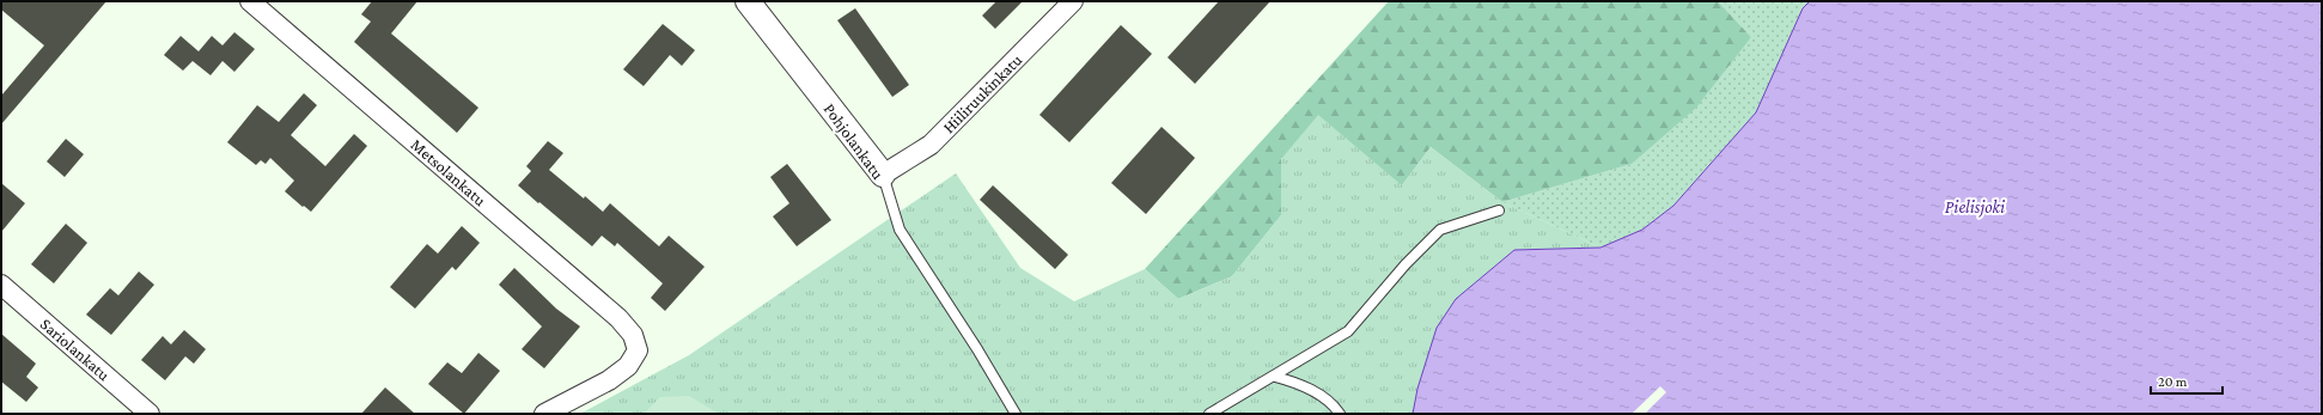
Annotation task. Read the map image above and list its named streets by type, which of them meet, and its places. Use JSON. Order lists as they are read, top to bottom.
{
  "streets": {
    "street": [
      "Hiiliruukinkatu",
      "Pohjolankatu",
      "Metsolankatu",
      "Sariolankatu"
    ]
  },
  "crossings": [
    ["Hiiliruukinkatu", "Pohjolankatu"]
  ],
  "water": ["Pielisjoki"],
  "scale_bar": "20 m"
}
